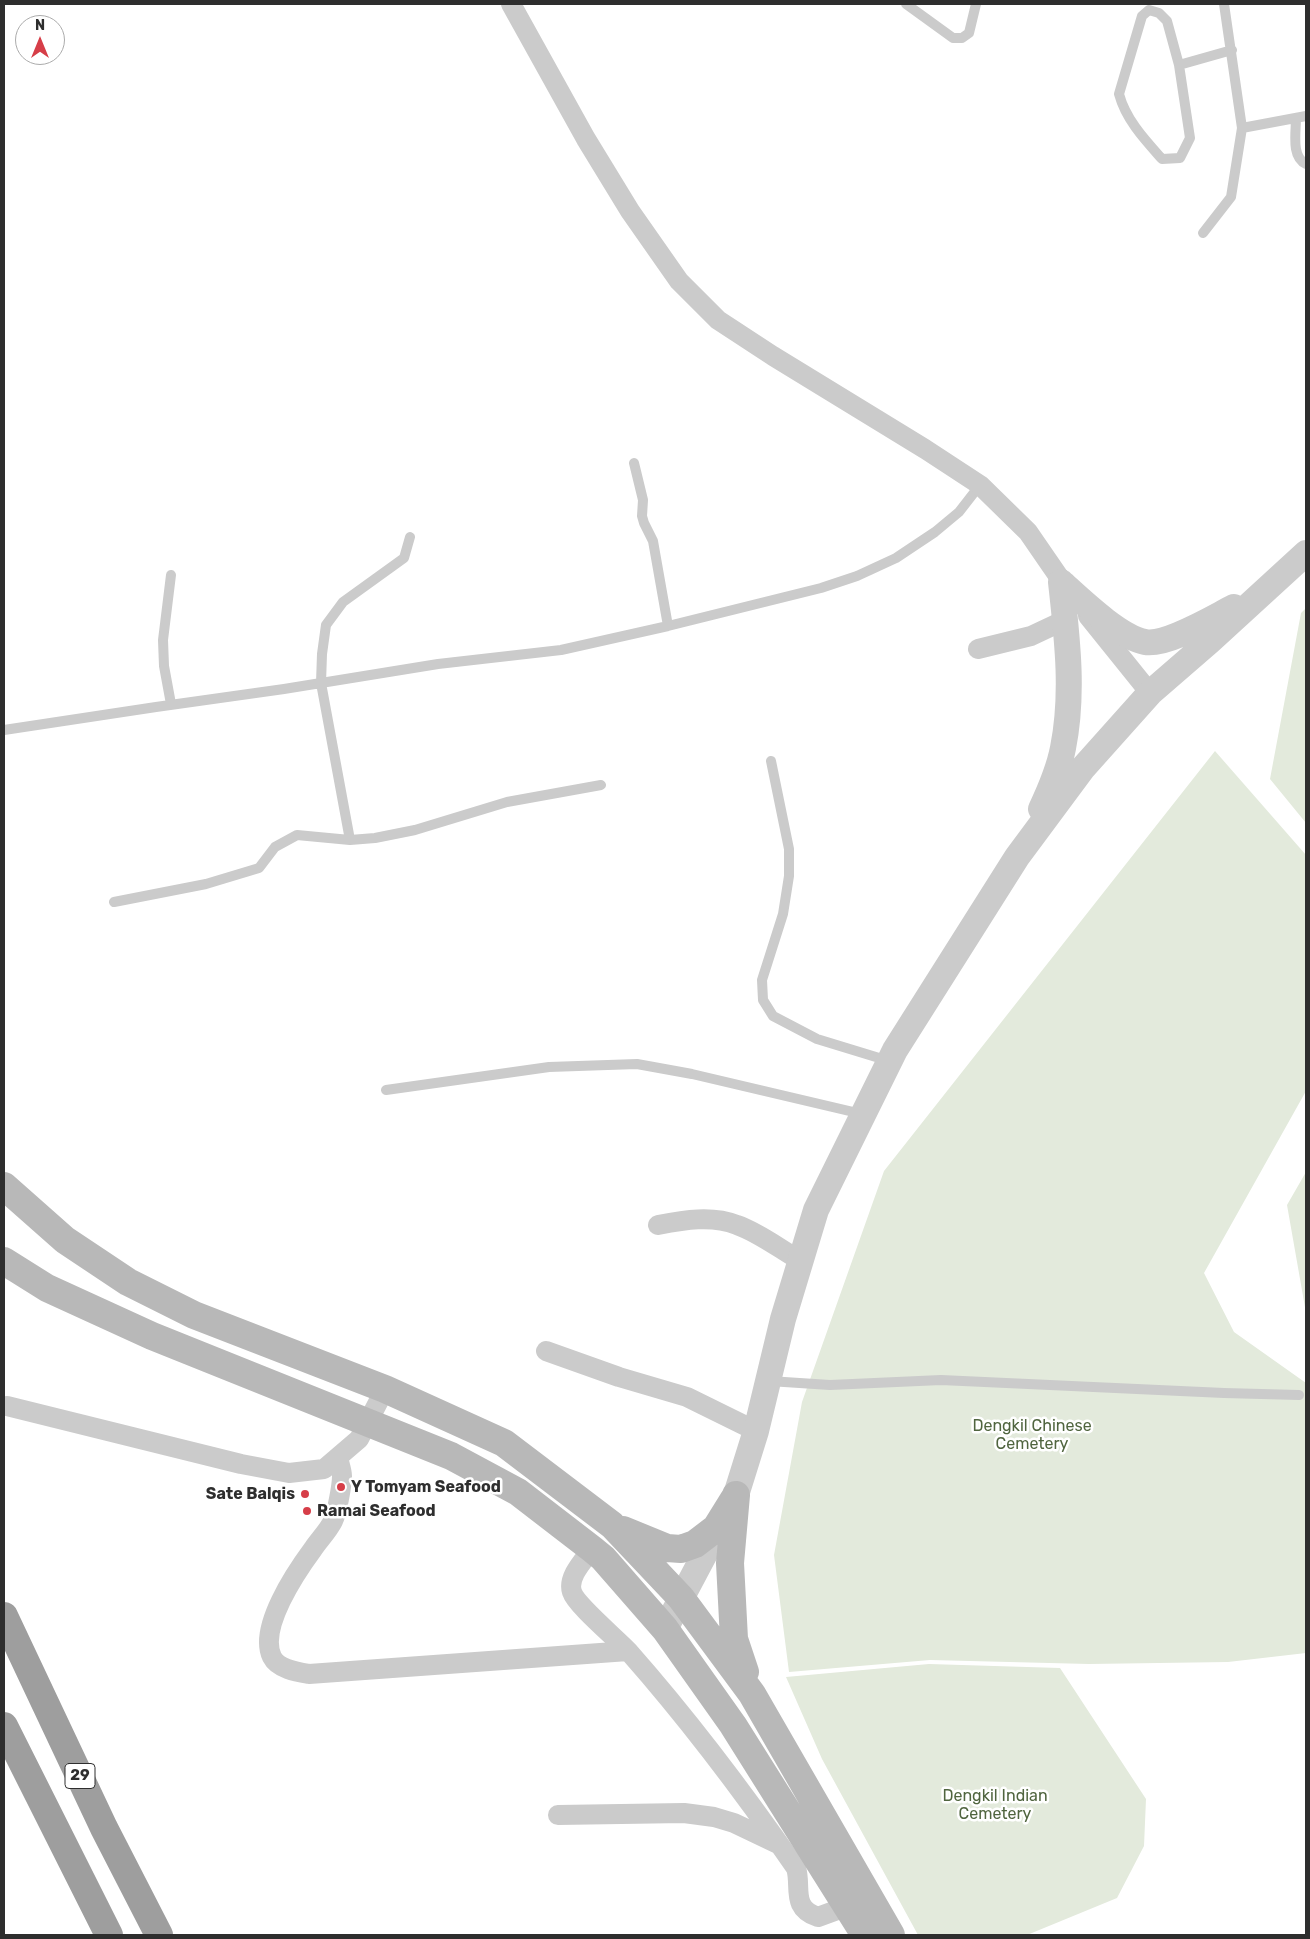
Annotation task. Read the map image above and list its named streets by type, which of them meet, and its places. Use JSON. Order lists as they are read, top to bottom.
{
  "streets": {
    "highway": ["29"]
  },
  "parks": ["Dengkil Chinese Cemetery", "Dengkil Indian Cemetery"],
  "places": ["Y Tomyam Seafood", "Sate Balqis", "Ramai Seafood"],
  "north": "top"
}
